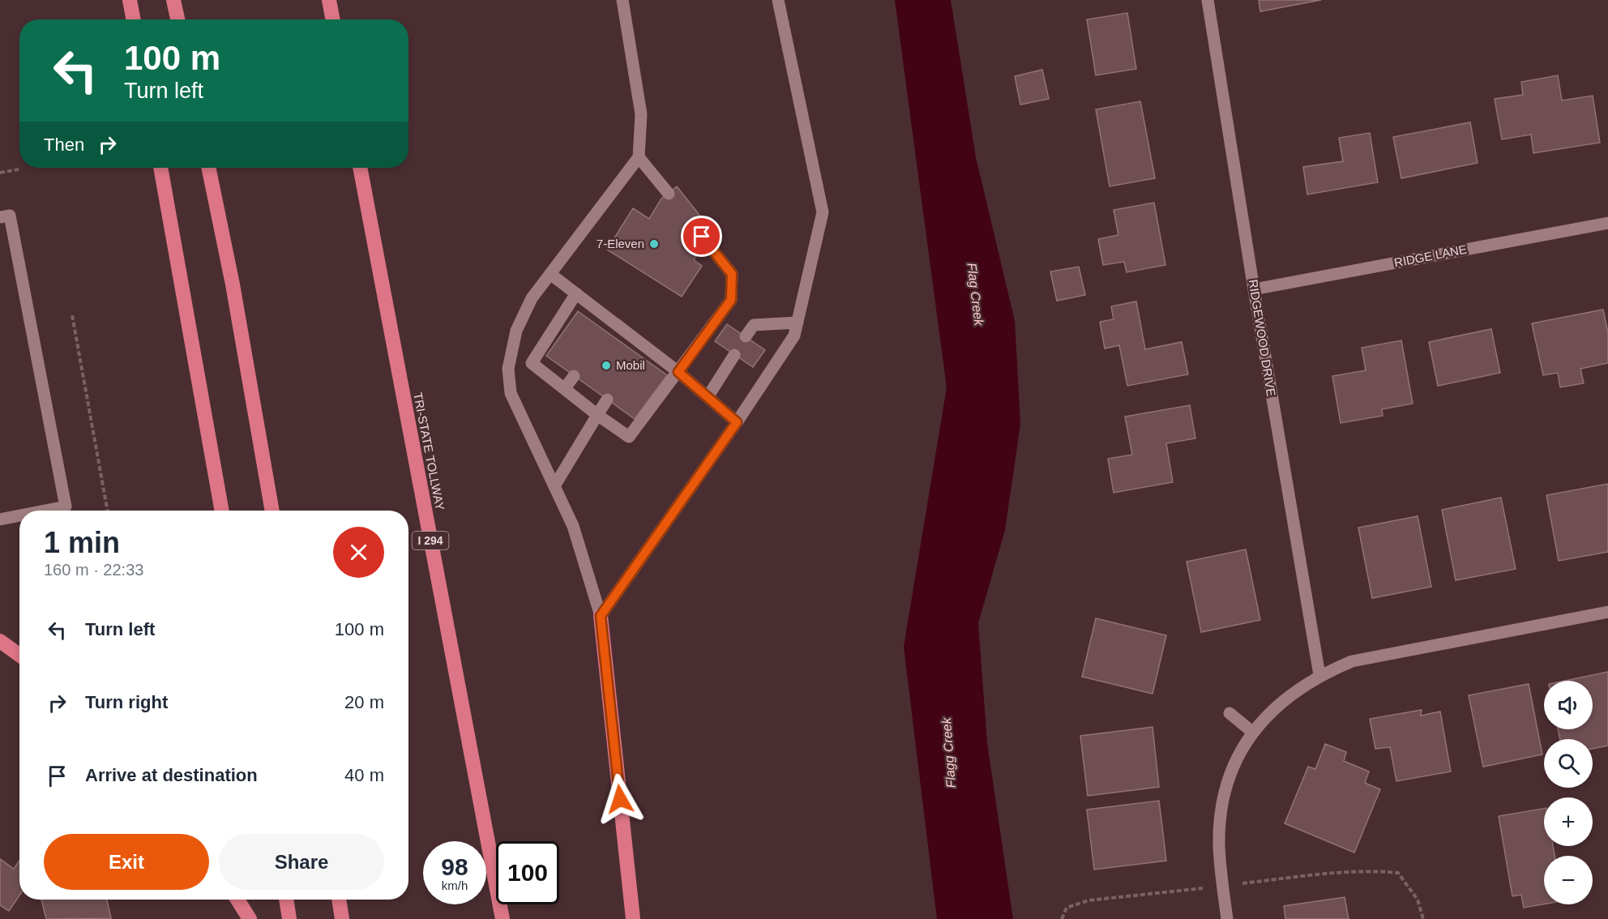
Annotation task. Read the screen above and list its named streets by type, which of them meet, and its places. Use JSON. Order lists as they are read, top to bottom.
{
  "streets": {
    "highway": ["TRI-STATE TOLLWAY", "I 294"],
    "street": ["RIDGE LANE", "RIDGEWOOD DRIVE"]
  },
  "crossings": [
    ["RIDGE LANE", "RIDGEWOOD DRIVE"]
  ],
  "water": ["Flag Creek", "Flagg Creek"],
  "places": ["7-Eleven", "Mobil"],
  "page": {
    "turn": ["100 m", "Turn left"],
    "then": "Then",
    "heading": ["1 min", "160 m · 22:33"],
    "list": [
      {
        "name": "Turn left",
        "value": "100 m"
      },
      {
        "name": "Turn right",
        "value": "20 m"
      },
      {
        "name": "Arrive at destination",
        "value": "40 m"
      }
    ],
    "map_buttons": ["+", "−"],
    "buttons": ["Exit", "Share"],
    "speed": "98 km/h",
    "limit": "100"
  }
}
